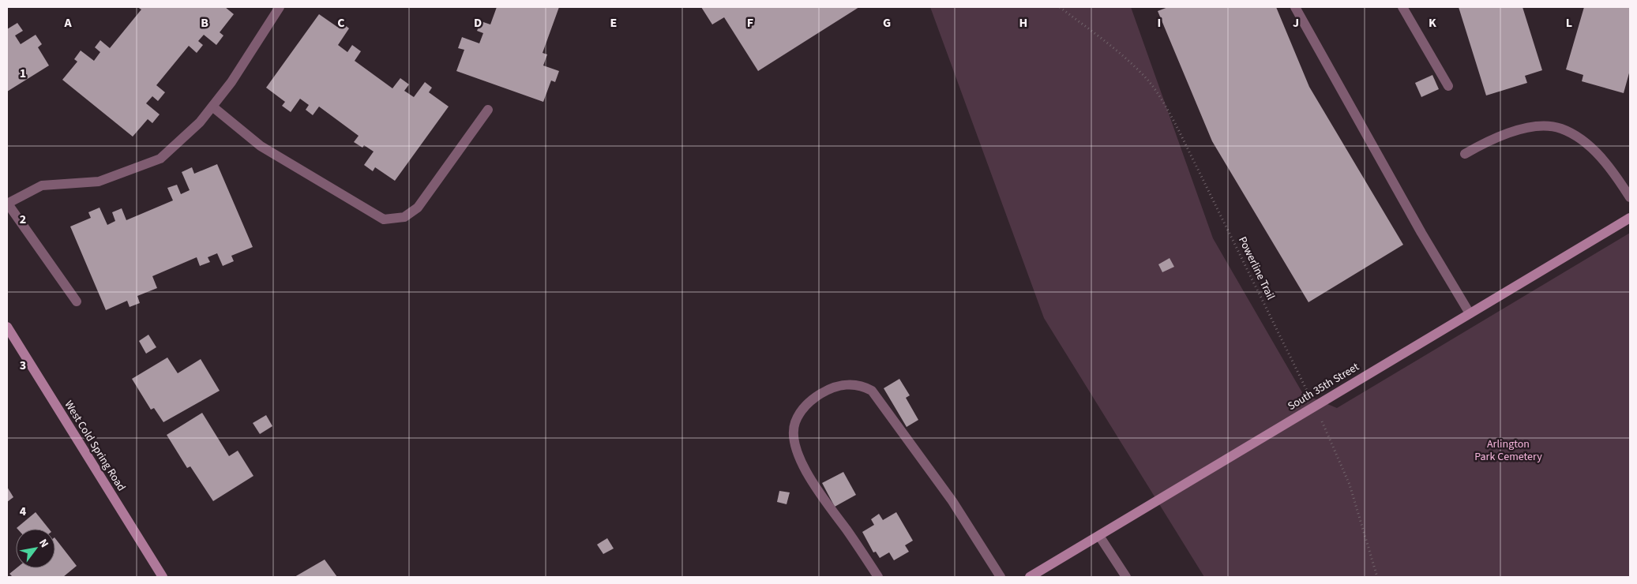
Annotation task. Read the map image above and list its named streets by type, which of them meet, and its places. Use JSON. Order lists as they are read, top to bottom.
{
  "streets": {
    "street": ["South 35th Street", "West Cold Spring Road"],
    "path": ["Powerline Trail"]
  },
  "crossings": [
    ["Powerline Trail", "South 35th Street"]
  ],
  "parks": ["Arlington Park Cemetery"],
  "north": "top right",
  "grid": {
    "columns": [
      "A",
      "B",
      "C",
      "D",
      "E",
      "F",
      "G",
      "H",
      "I",
      "J",
      "K",
      "L"
    ],
    "rows": [
      "1",
      "2",
      "3",
      "4"
    ]
  }
}
